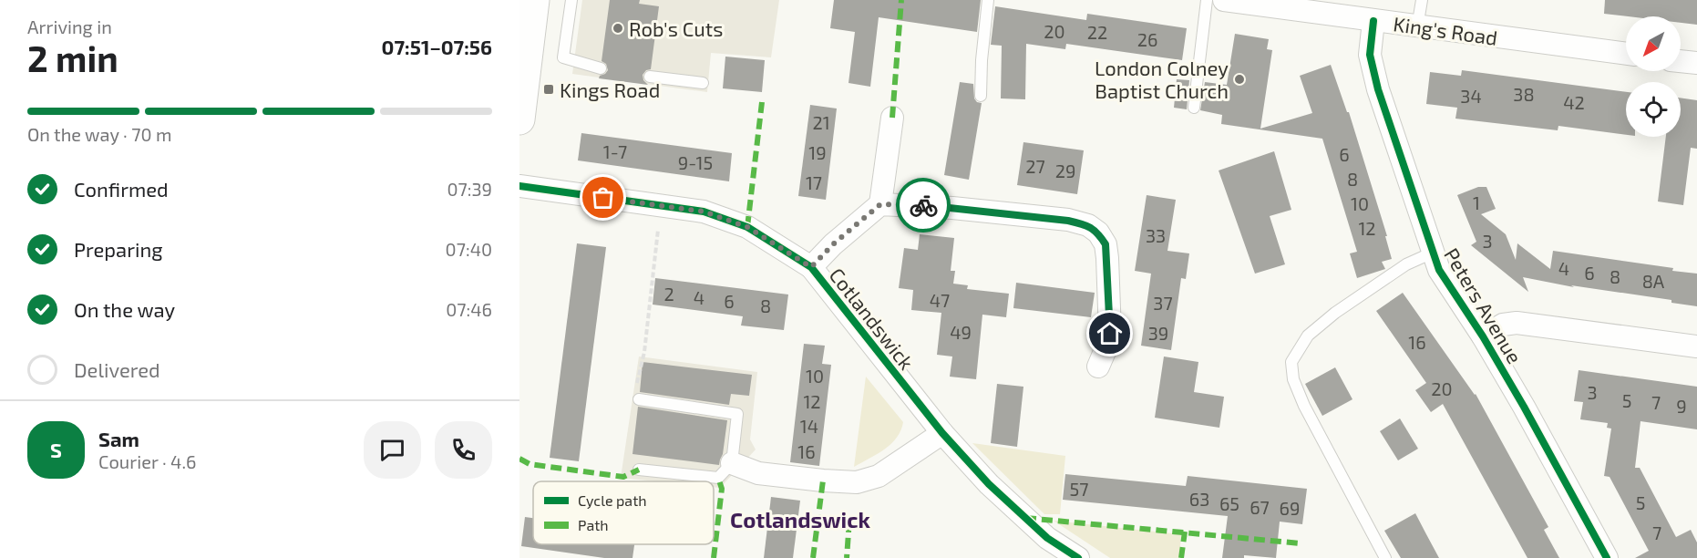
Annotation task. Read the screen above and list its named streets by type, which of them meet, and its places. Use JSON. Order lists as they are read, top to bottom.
{
  "streets": {
    "street": ["King's Road", "Peters Avenue", "Cotlandswick"]
  },
  "crossings": [
    ["King's Road", "Peters Avenue"]
  ],
  "districts": ["Cotlandswick"],
  "places": {
    "other": ["Rob's Cuts", "London Colney Baptist Church"],
    "transit": ["Kings Road"]
  },
  "house_numbers": [
    "20",
    "22",
    "26",
    "38",
    "34",
    "42",
    "21",
    "1-7",
    "19",
    "6",
    "9-15",
    "27",
    "29",
    "8",
    "17",
    "1",
    "10",
    "12",
    "33",
    "3",
    "4",
    "6",
    "8",
    "8A",
    "2",
    "4",
    "47",
    "6",
    "37",
    "8",
    "49",
    "39",
    "16",
    "10",
    "20",
    "3",
    "5",
    "12",
    "7",
    "9",
    "14",
    "16",
    "57",
    "63",
    "5",
    "65",
    "67",
    "69",
    "7"
  ],
  "legend": ["Cycle path", "Path"],
  "north": "bottom left",
  "page": {
    "heading": ["2 min", "Arriving in", "07:51–07:56"],
    "panel": ["Sam", "Courier · 4.6"],
    "bar": "On the way · 70 m",
    "list": [
      ["Confirmed", "07:39"],
      ["Preparing", "07:40"],
      ["On the way", "07:46"],
      "Delivered"
    ],
    "round": "S"
  }
}
